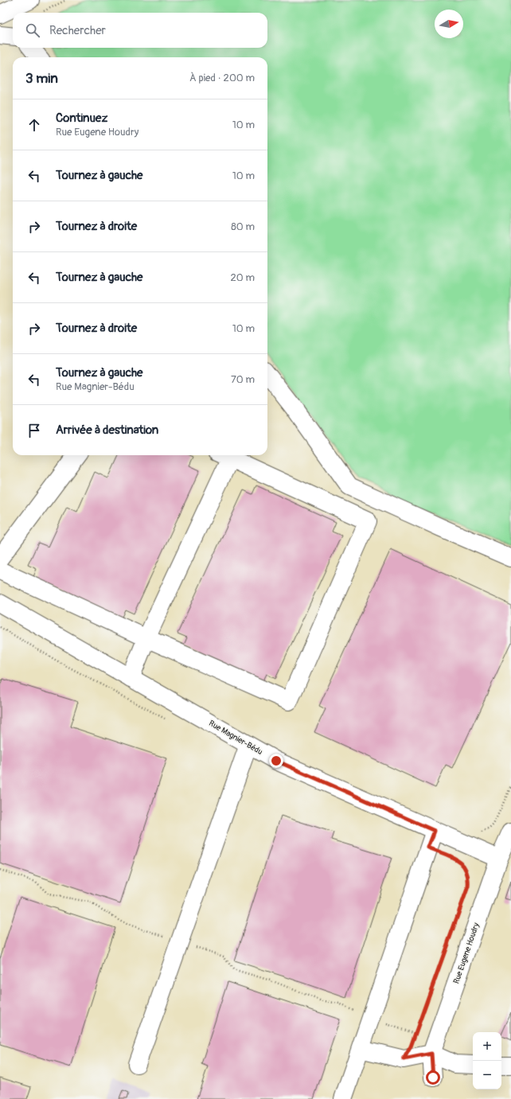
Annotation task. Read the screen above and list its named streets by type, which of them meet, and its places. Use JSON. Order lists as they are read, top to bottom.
{
  "streets": {
    "street": ["Rue Magnier-Bédu", "Rue Eugene Houdry"]
  },
  "crossings": [
    ["Rue Magnier-Bédu", "Rue Eugene Houdry"]
  ],
  "north": "right",
  "page": {
    "search": "Rechercher",
    "heading": ["3 min", "À pied · 200 m"],
    "list": [
      ["Continuez", "Rue Eugene Houdry", "10 m"],
      ["Tournez à gauche", "10 m"],
      ["Tournez à droite", "80 m"],
      ["Tournez à gauche", "20 m"],
      ["Tournez à droite", "10 m"],
      ["Tournez à gauche", "Rue Magnier-Bédu", "70 m"],
      "Arrivée à destination"
    ],
    "map_buttons": ["+", "−"]
  }
}
